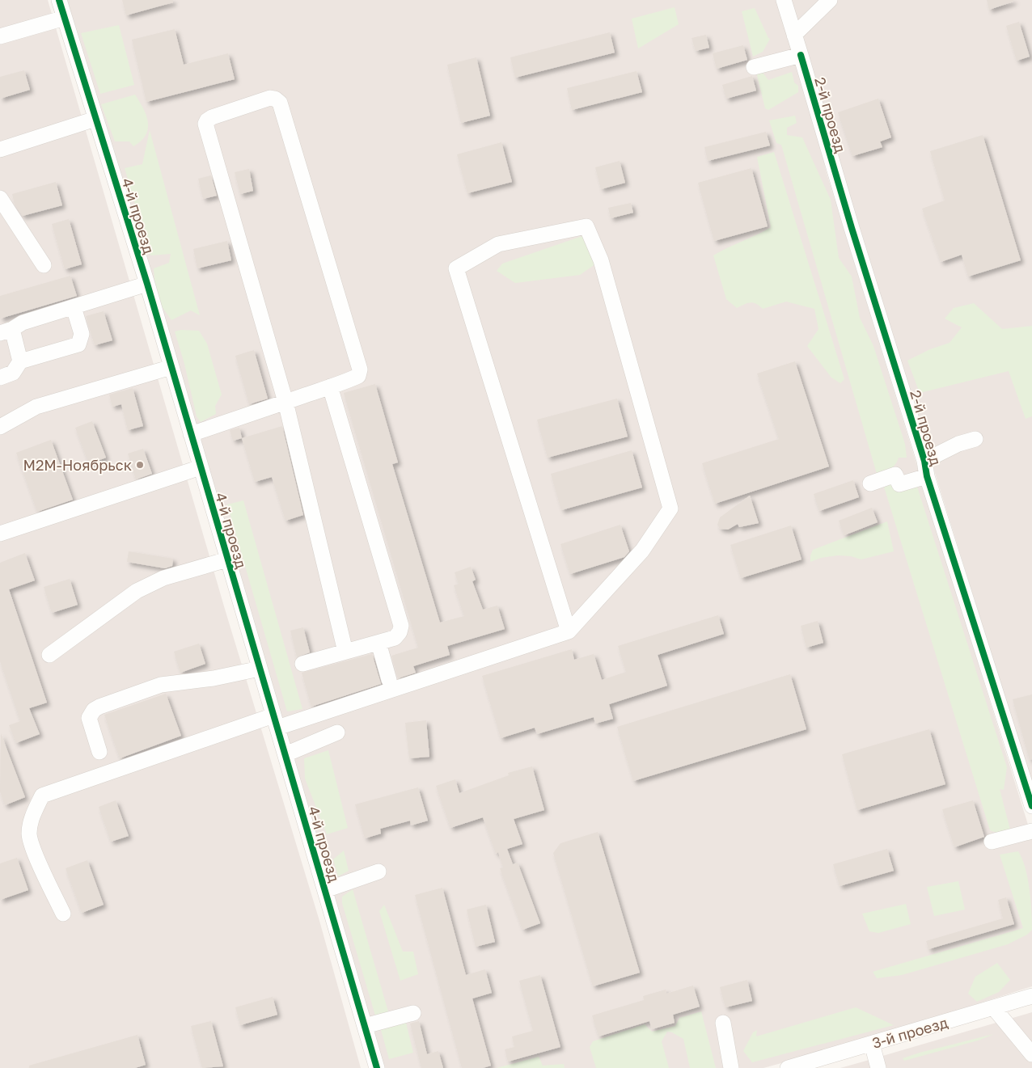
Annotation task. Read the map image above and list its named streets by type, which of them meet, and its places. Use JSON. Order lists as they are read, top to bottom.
{
  "streets": {
    "street": ["2-й проезд", "4-й проезд", "3-й проезд"]
  },
  "places": ["М2М-Ноябрьск"]
}
